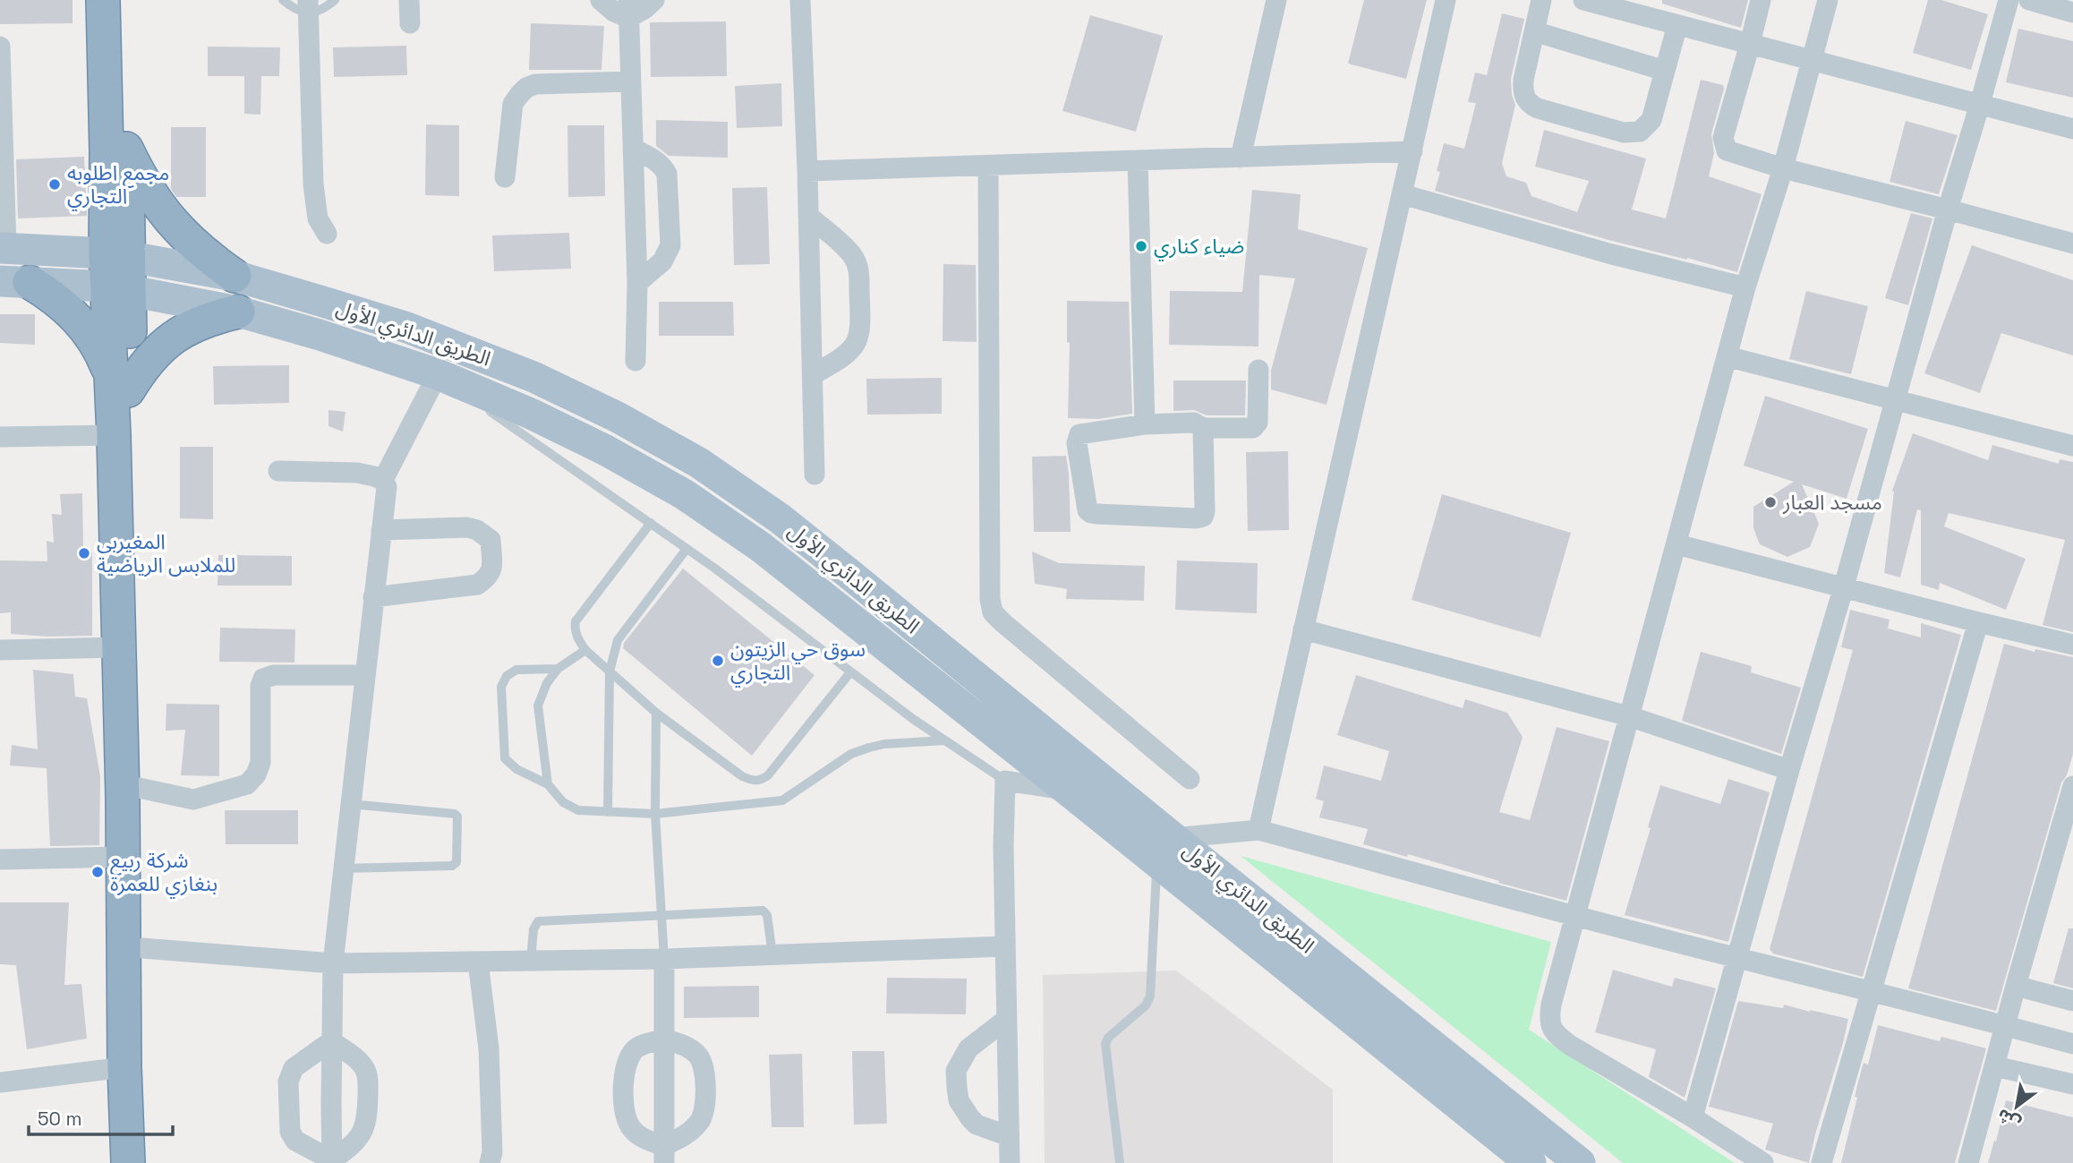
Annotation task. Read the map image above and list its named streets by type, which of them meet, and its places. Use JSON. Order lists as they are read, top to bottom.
{
  "streets": {
    "main road": ["الطريق الدائري الأول"]
  },
  "places": [
    "مجمع اطلوبه التجاري",
    "ضياء كناري",
    "مسجد العبار",
    "المغيربي للملابس الرياضية",
    "سوق حي الزيتون التجاري",
    "شركة ربيع بنغازي للعمرة"
  ],
  "scale_bar": "50 m",
  "north": "bottom left"
}
